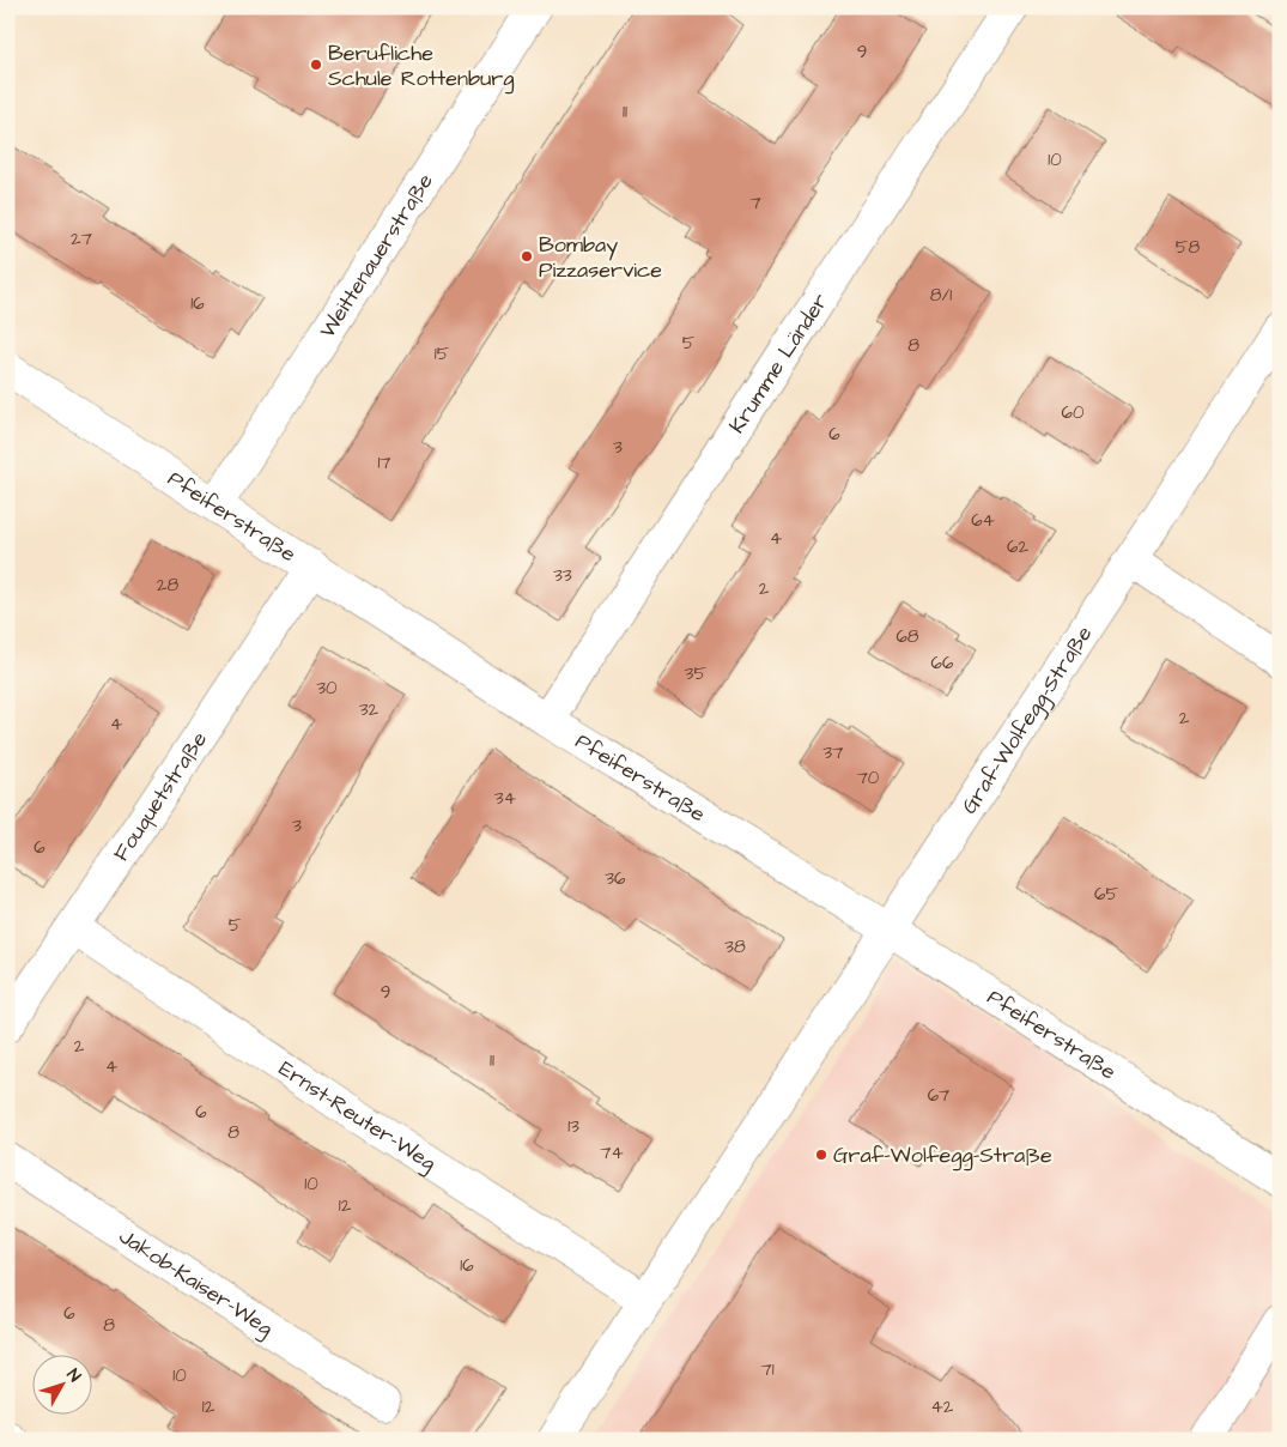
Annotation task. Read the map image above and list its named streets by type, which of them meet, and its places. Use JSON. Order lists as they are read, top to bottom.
{
  "streets": {
    "street": [
      "Weittenauerstraße",
      "Krumme Länder",
      "Pfeiferstraße",
      "Graf-Wolfegg-Straße",
      "Fouquetstraße",
      "Ernst-Reuter-Weg",
      "Jakob-Kaiser-Weg"
    ]
  },
  "crossings": [
    ["Weittenauerstraße", "Pfeiferstraße"],
    ["Krumme Länder", "Pfeiferstraße"],
    ["Pfeiferstraße", "Graf-Wolfegg-Straße"],
    ["Pfeiferstraße", "Fouquetstraße"],
    ["Graf-Wolfegg-Straße", "Ernst-Reuter-Weg"],
    ["Fouquetstraße", "Ernst-Reuter-Weg"]
  ],
  "places": ["Berufliche Schule Rottenburg", "Bombay Pizzaservice", "Graf-Wolfegg-Straße"],
  "house_numbers": [
    "9",
    "11",
    "10",
    "7",
    "27",
    "58",
    "8/1",
    "16",
    "5",
    "8",
    "15",
    "60",
    "6",
    "3",
    "17",
    "64",
    "4",
    "62",
    "33",
    "28",
    "2",
    "68",
    "66",
    "35",
    "30",
    "32",
    "2",
    "4",
    "37",
    "70",
    "34",
    "3",
    "6",
    "36",
    "65",
    "5",
    "38",
    "9",
    "2",
    "11",
    "4",
    "67",
    "6",
    "13",
    "8",
    "74",
    "10",
    "12",
    "16",
    "6",
    "8",
    "71",
    "10",
    "12",
    "42"
  ],
  "north": "top right"
}
